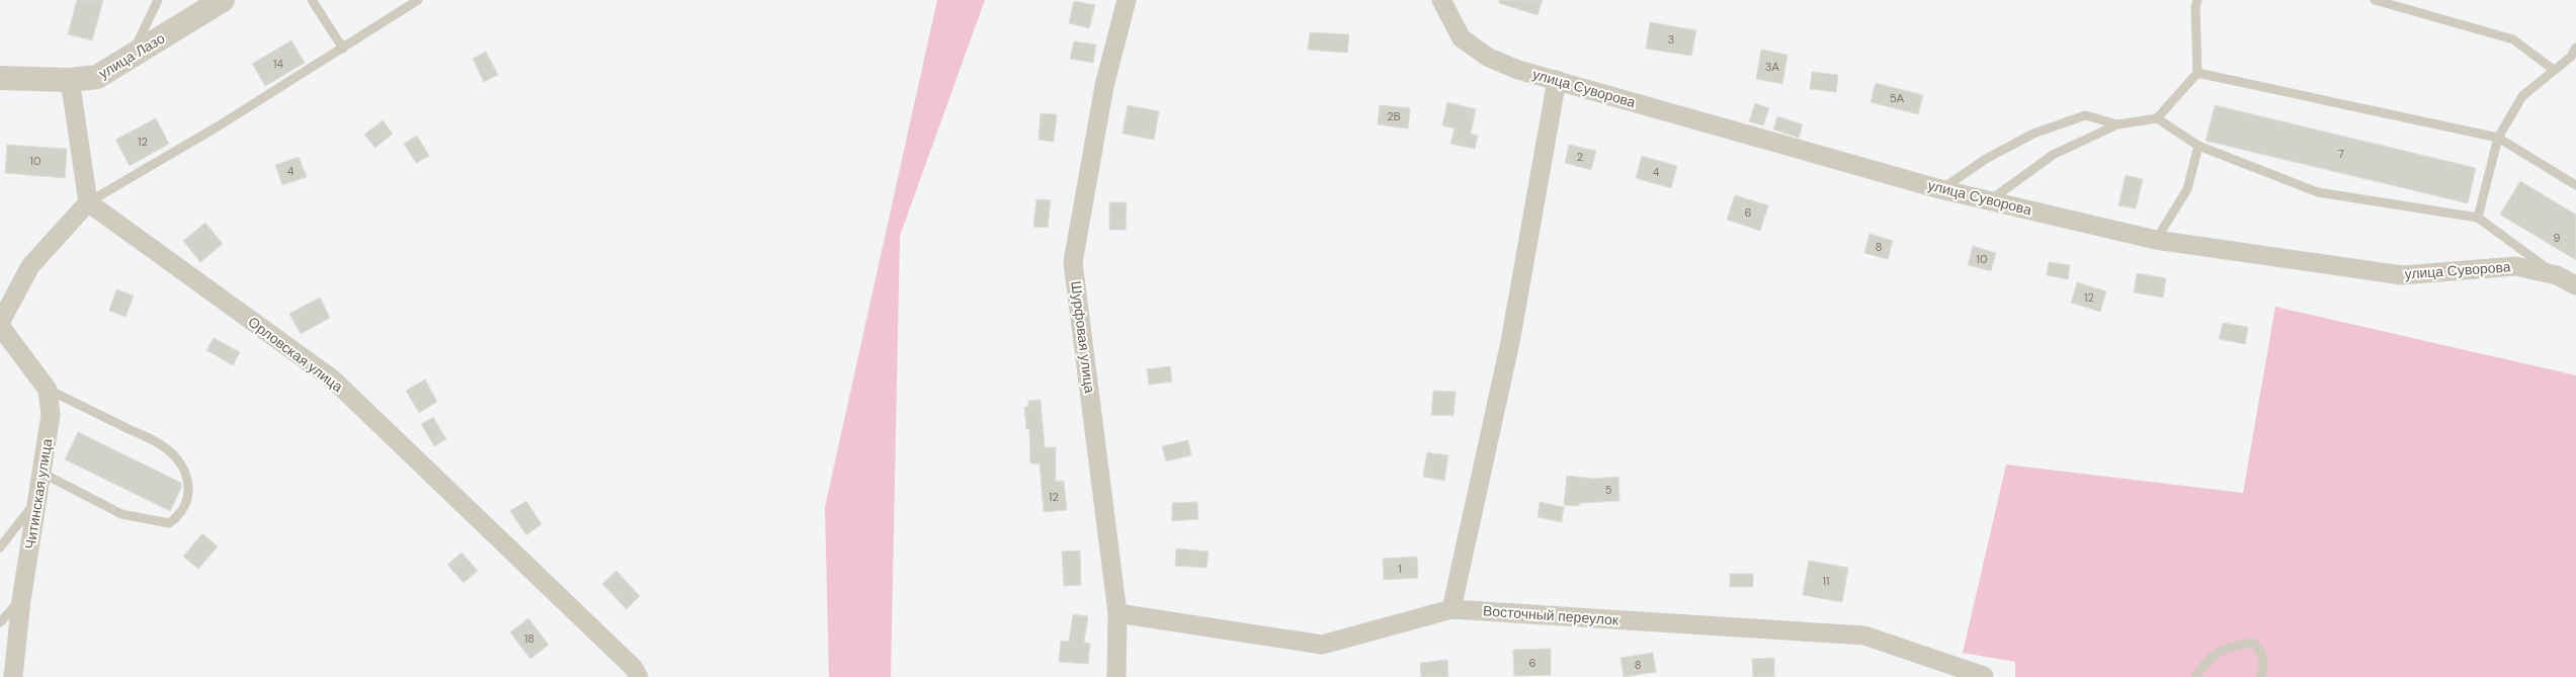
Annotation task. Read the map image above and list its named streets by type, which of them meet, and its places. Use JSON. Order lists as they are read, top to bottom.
{
  "streets": {
    "street": [
      "улица Лазо",
      "улица Суворова",
      "Шурфовая улица",
      "Орловская улица",
      "Читинская улица",
      "Восточный переулок"
    ]
  },
  "crossings": [
    ["Шурфовая улица", "Восточный переулок"]
  ],
  "house_numbers": [
    "3",
    "14",
    "3А",
    "5А",
    "2В",
    "12",
    "7",
    "2",
    "10",
    "4",
    "4",
    "6",
    "9",
    "8",
    "10",
    "12",
    "5",
    "12",
    "1",
    "11",
    "18",
    "6",
    "8"
  ]
}
